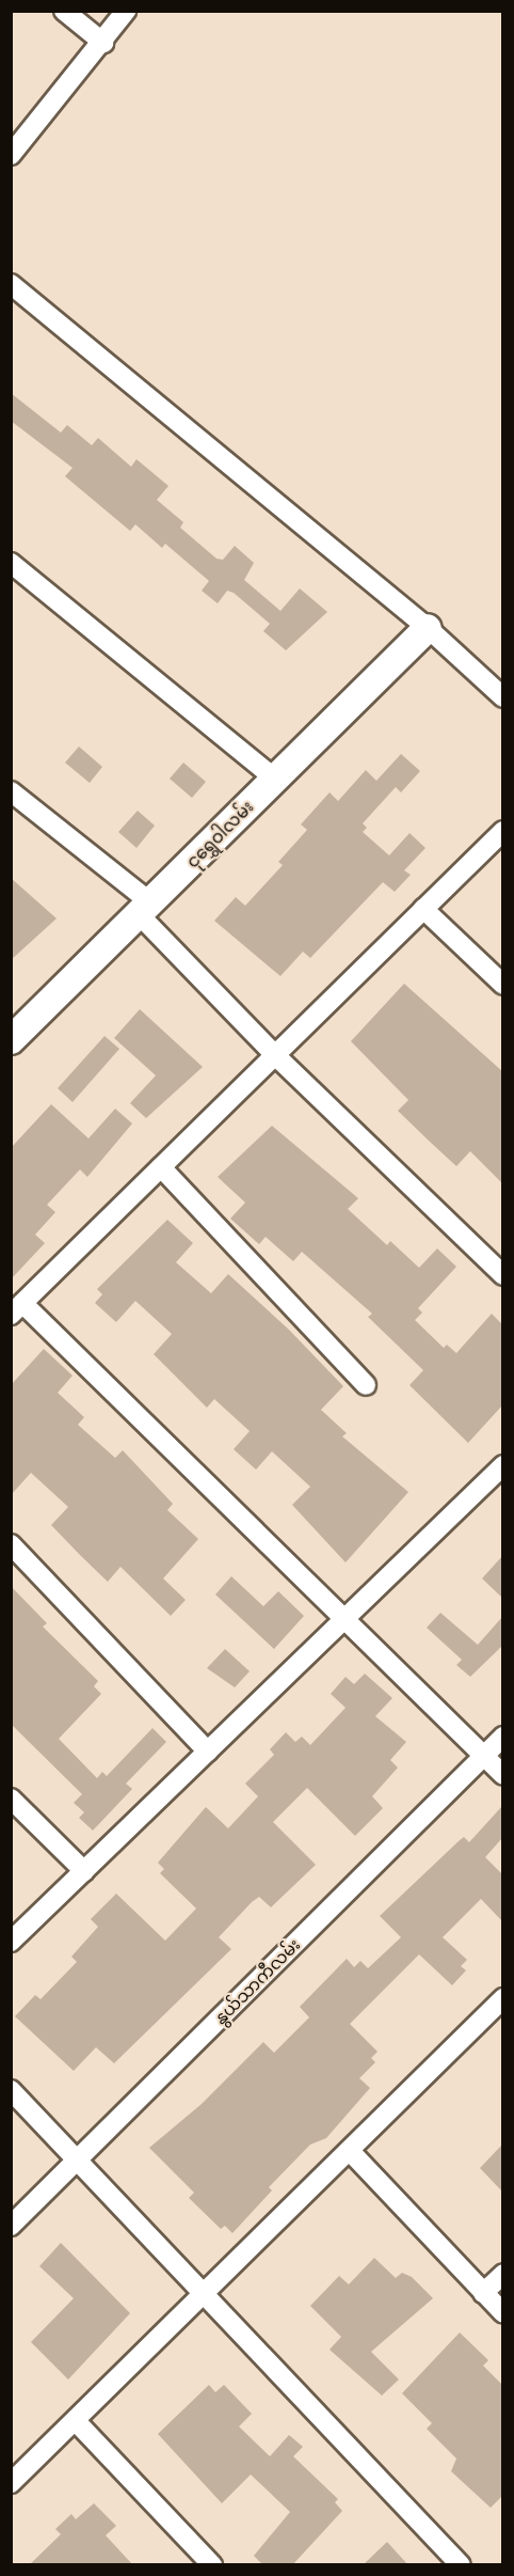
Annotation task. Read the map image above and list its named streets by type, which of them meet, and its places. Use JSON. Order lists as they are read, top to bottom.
{
  "streets": {
    "street": ["ငုရွှေဝါလမ်း", "နွယ်သာကီလမ်း"]
  }
}
